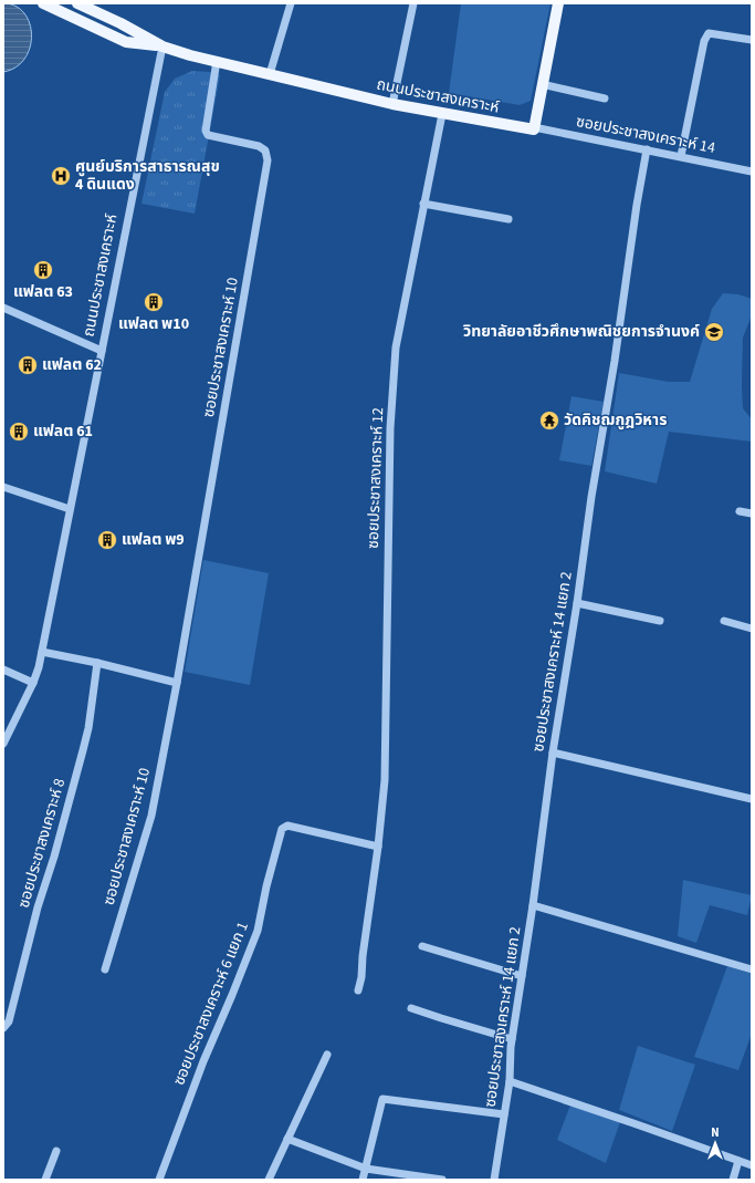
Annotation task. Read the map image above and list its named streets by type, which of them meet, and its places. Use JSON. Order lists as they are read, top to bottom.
{
  "streets": {
    "main road": ["ถนนประชาสงเคราะห์"],
    "street": [
      "ซอยประชาสงเคราะห์ 14",
      "ซอยประชาสงเคราะห์ 10",
      "ซอยประชาสงเคราะห์ 12",
      "ซอยประชาสงเคราะห์ 14 แยก 2",
      "ซอยประชาสงเคราะห์ 8",
      "ซอยประชาสงเคราะห์ 6 แยก 1"
    ]
  },
  "crossings": [
    ["ถนนประชาสงเคราะห์", "ซอยประชาสงเคราะห์ 14"],
    ["ถนนประชาสงเคราะห์", "ซอยประชาสงเคราะห์ 10"],
    ["ถนนประชาสงเคราะห์", "ซอยประชาสงเคราะห์ 12"],
    ["ซอยประชาสงเคราะห์ 14", "ซอยประชาสงเคราะห์ 14 แยก 2"],
    ["ซอยประชาสงเคราะห์ 12", "ซอยประชาสงเคราะห์ 6 แยก 1"]
  ],
  "places": {
    "hospital": ["ศูนย์บริการสาธารณสุข 4 ดินแดง"],
    "building": [
      "แฟลต 63",
      "แฟลต พ10",
      "แฟลต 62",
      "แฟลต 61",
      "แฟลต พ9"
    ],
    "school or university": ["วิทยาลัยอาชีวศึกษาพณิชยการจำนงค์"],
    "temple": ["วัดคิชฌกูฎวิหาร"]
  },
  "north": "top"
}
